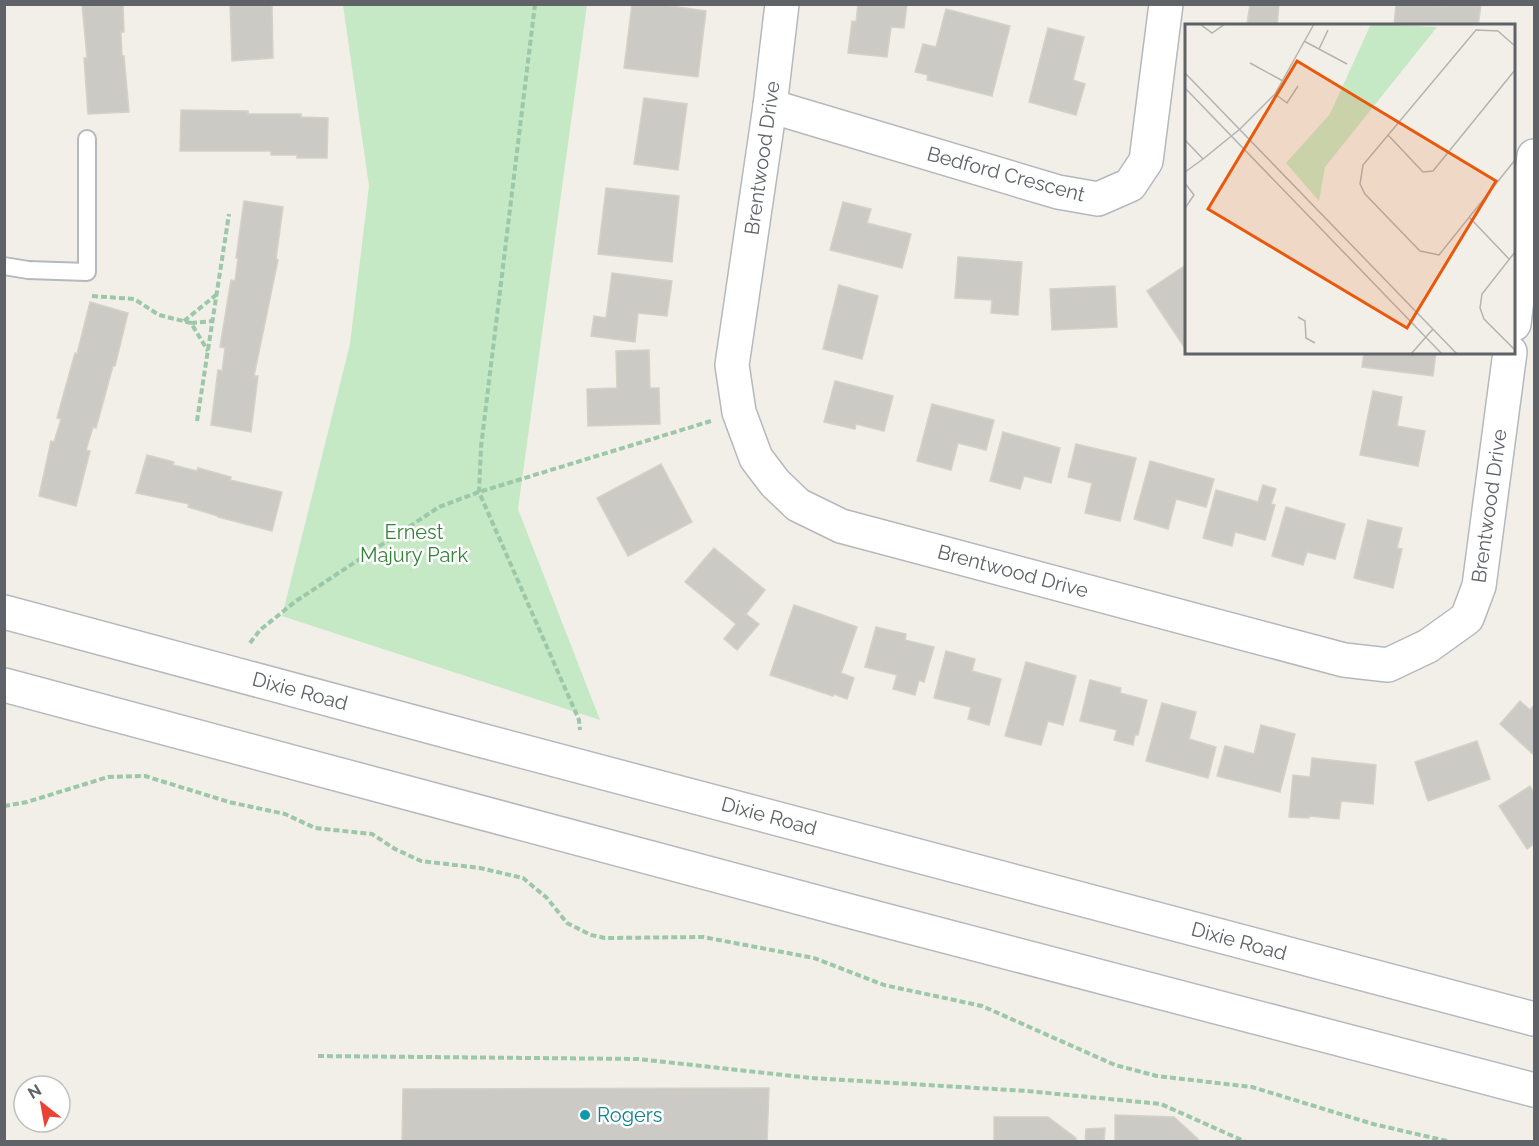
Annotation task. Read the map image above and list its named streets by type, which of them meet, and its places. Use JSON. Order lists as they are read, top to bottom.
{
  "streets": {
    "main road": ["Brentwood Drive", "Bedford Crescent", "Dixie Road"]
  },
  "crossings": [
    ["Brentwood Drive", "Bedford Crescent"]
  ],
  "parks": ["Ernest Majury Park"],
  "places": ["Rogers"],
  "north": "top left"
}
